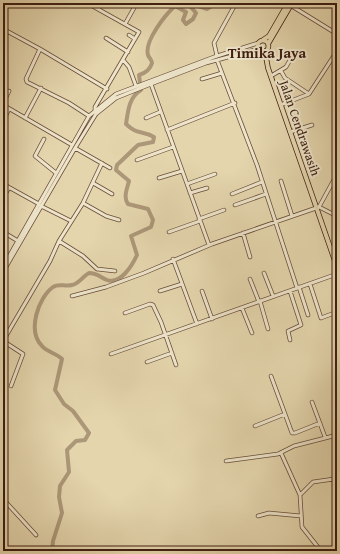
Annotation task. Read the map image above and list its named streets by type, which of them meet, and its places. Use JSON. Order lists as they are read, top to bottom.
{
  "streets": {
    "main road": ["Jalan Cendrawasih"]
  },
  "districts": ["Timika Jaya"]
}
